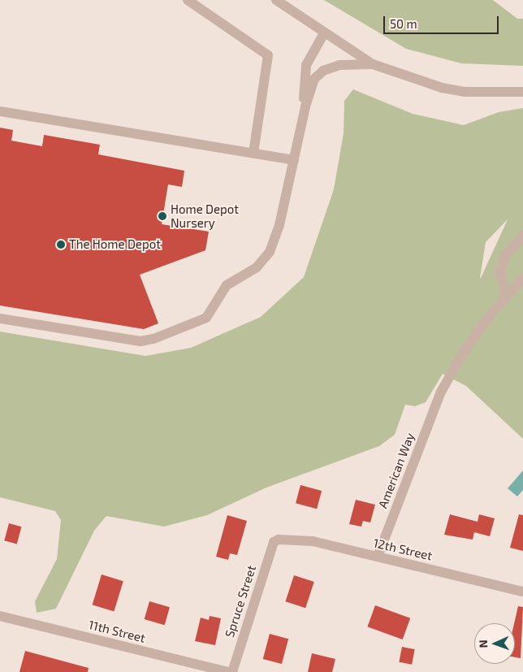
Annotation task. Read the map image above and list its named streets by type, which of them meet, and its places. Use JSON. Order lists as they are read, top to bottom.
{
  "streets": {
    "street": [
      "American Way",
      "12th Street",
      "Spruce Street",
      "11th Street"
    ]
  },
  "crossings": [
    ["American Way", "12th Street"],
    ["12th Street", "Spruce Street"]
  ],
  "places": ["Home Depot Nursery", "The Home Depot"],
  "scale_bar": "50 m",
  "north": "left"
}
